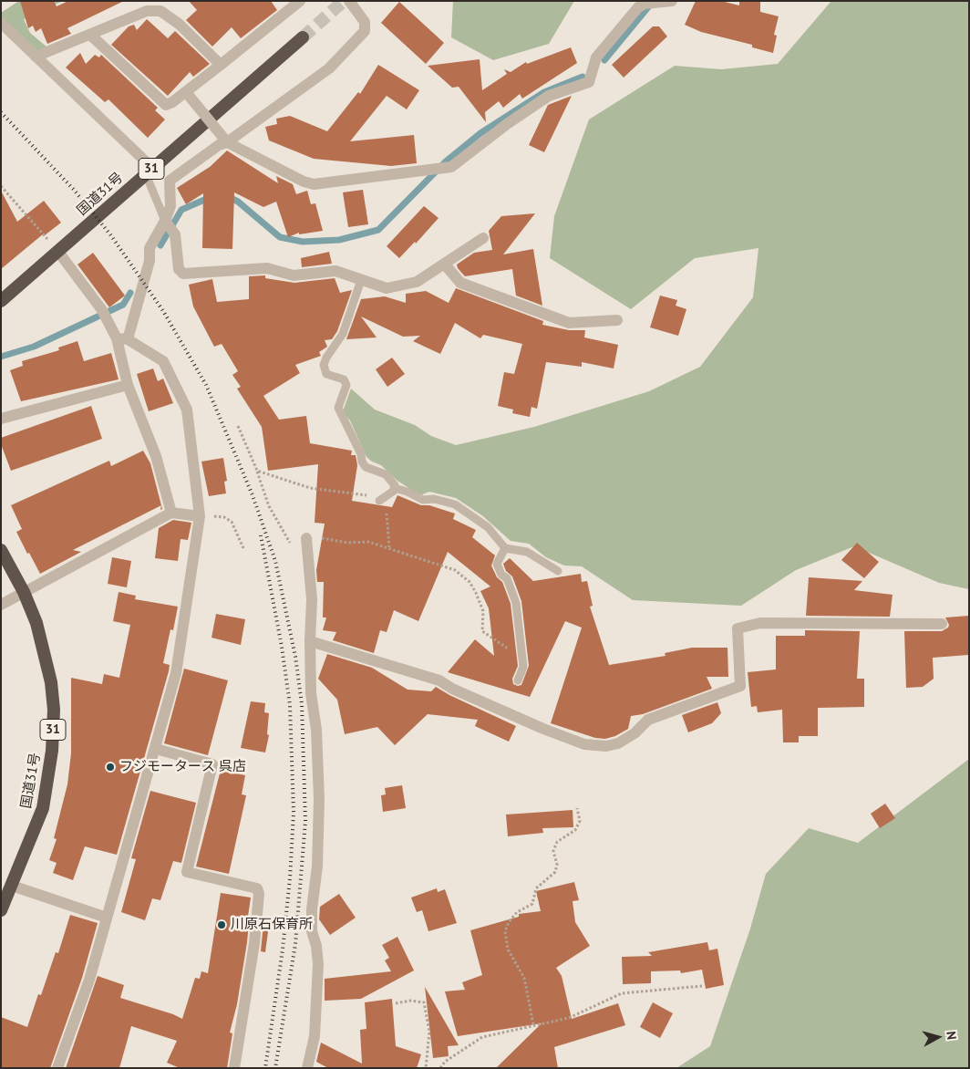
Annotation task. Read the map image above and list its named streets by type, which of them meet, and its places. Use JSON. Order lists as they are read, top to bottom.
{
  "streets": {
    "highway": ["31", "国道31号"]
  },
  "places": ["フジモータース 呉店", "川原石保育所"],
  "north": "right"
}
